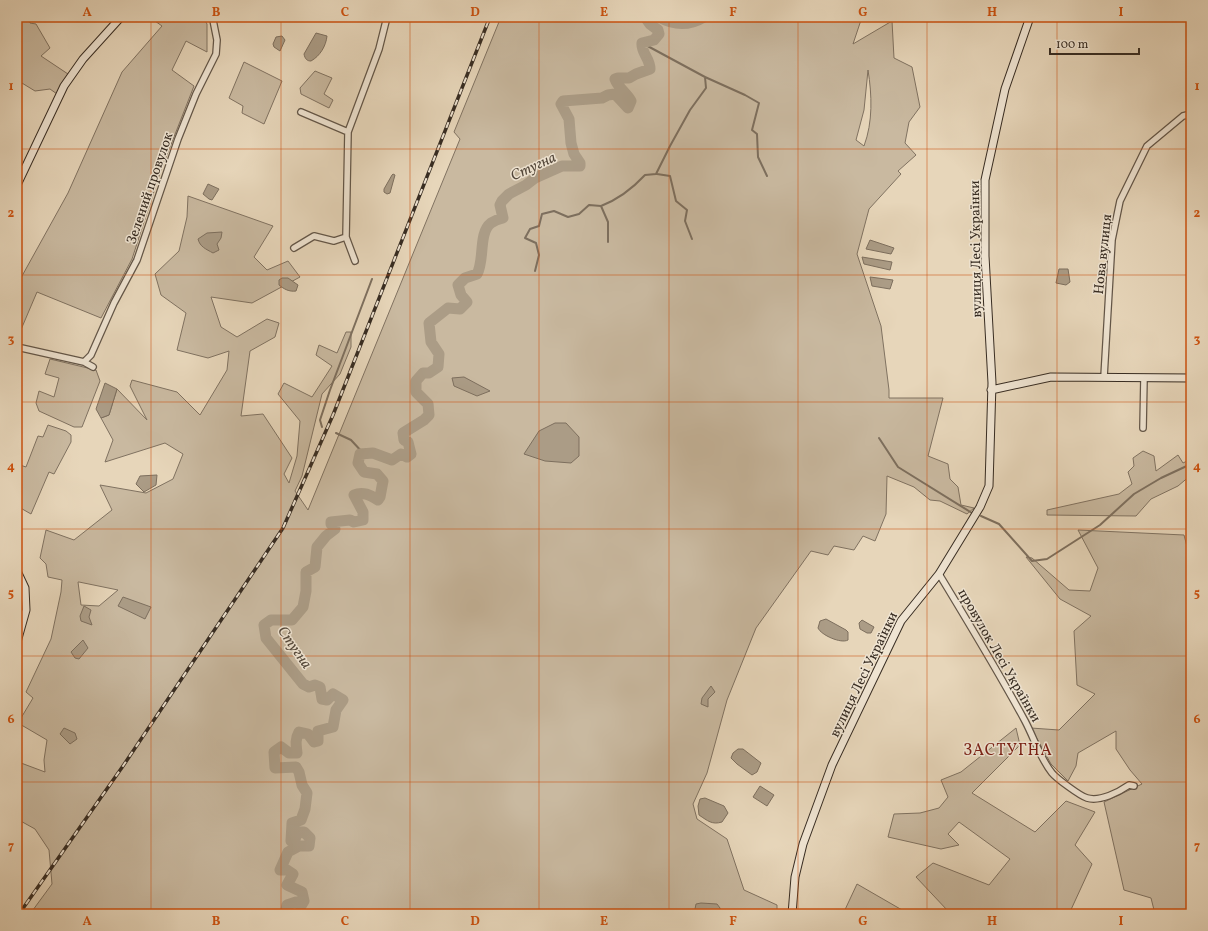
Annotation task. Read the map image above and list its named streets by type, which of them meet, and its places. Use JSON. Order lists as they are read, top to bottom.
{
  "streets": {
    "street": [
      "Зелений провулок",
      "вулиця Лесі Українки",
      "Нова вулиця",
      "провулок Лесі Українки"
    ]
  },
  "crossings": [
    ["вулиця Лесі Українки", "провулок Лесі Українки"]
  ],
  "districts": ["ЗАСТУГНА"],
  "water": ["Стугна"],
  "scale_bar": "100 m",
  "grid": {
    "columns": [
      "A",
      "B",
      "C",
      "D",
      "E",
      "F",
      "G",
      "H",
      "I"
    ],
    "rows": [
      "1",
      "2",
      "3",
      "4",
      "5",
      "6",
      "7"
    ]
  }
}
